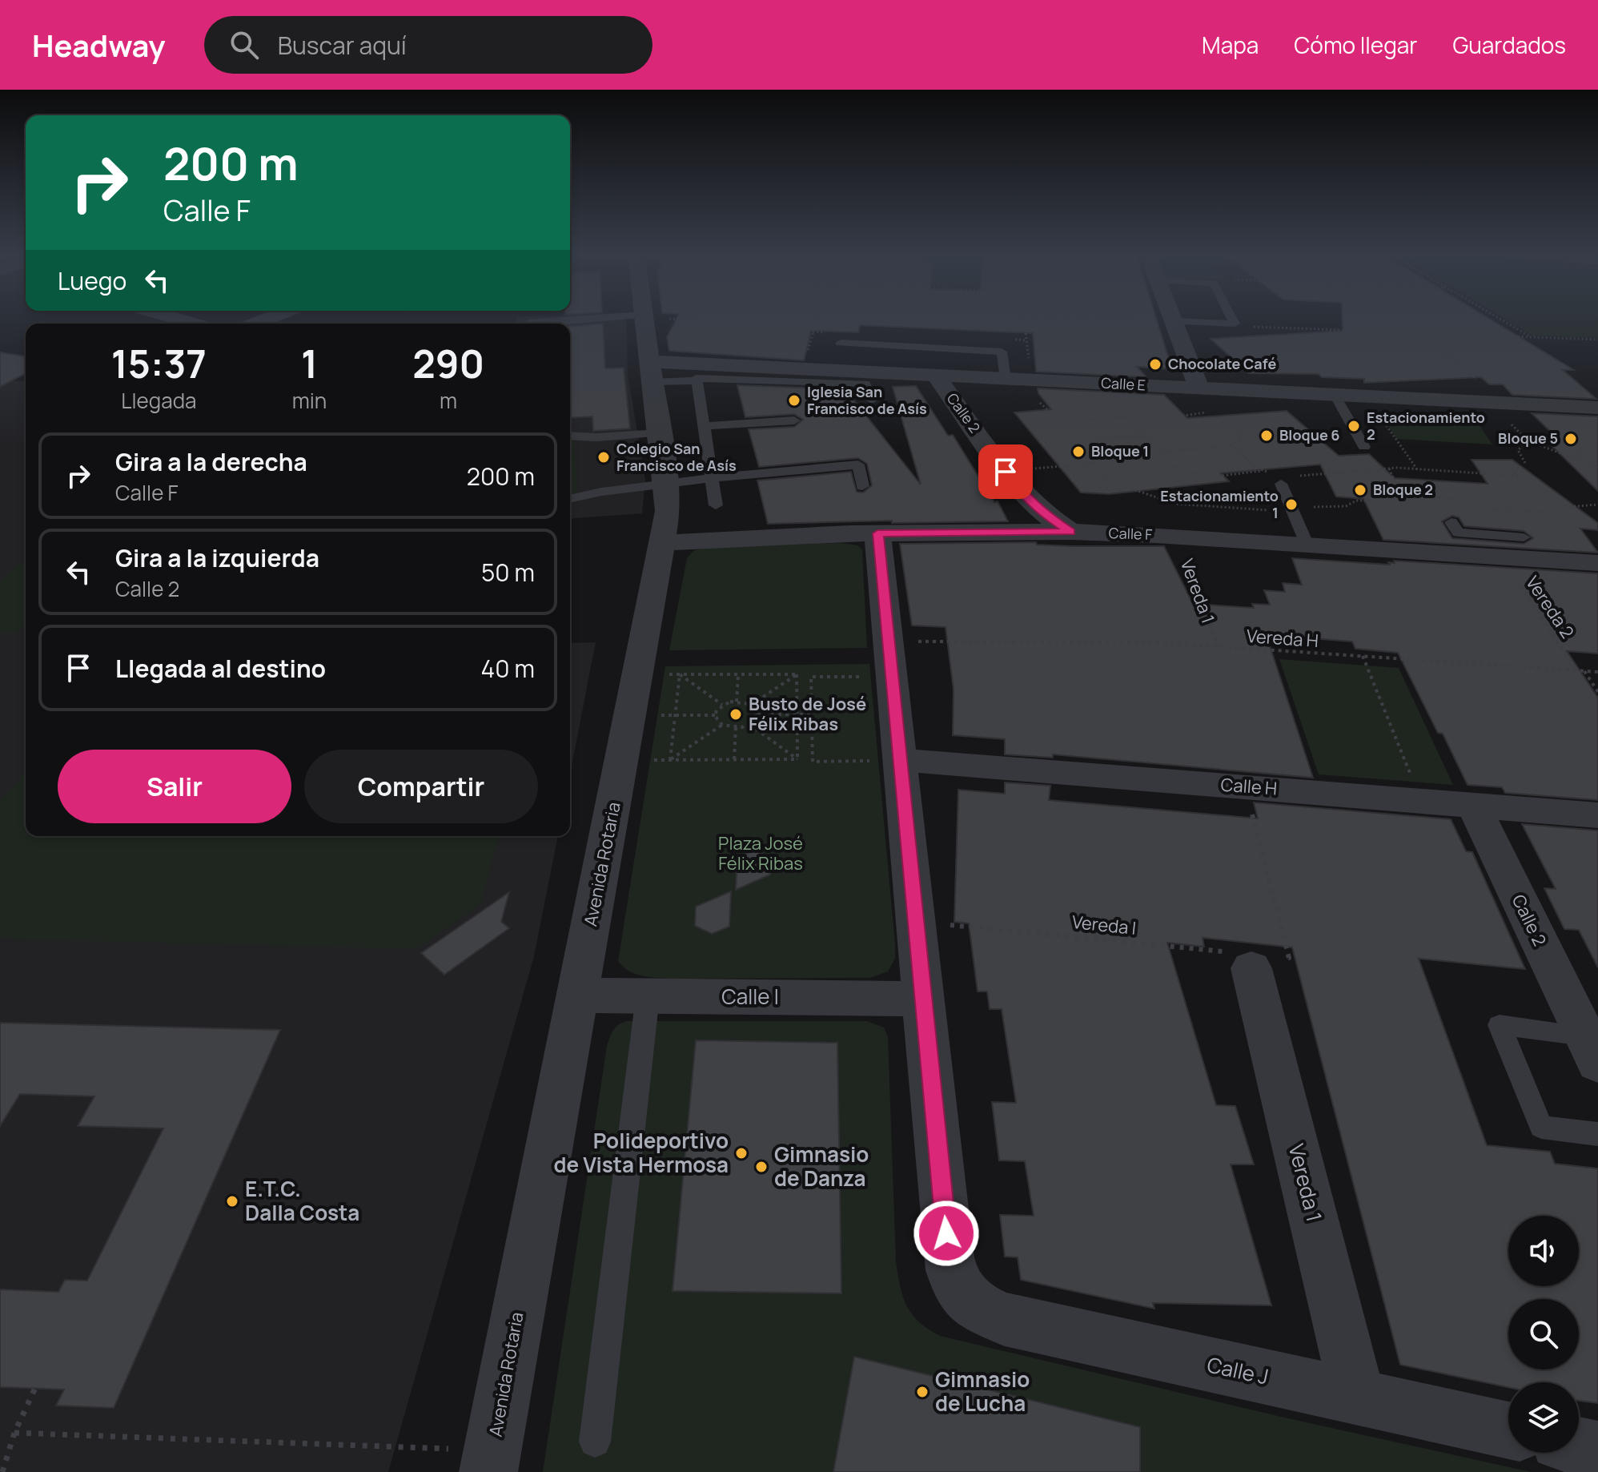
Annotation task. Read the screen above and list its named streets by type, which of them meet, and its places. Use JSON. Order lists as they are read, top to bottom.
{
  "streets": {
    "street": [
      "Calle E",
      "Calle 2",
      "Calle F",
      "Vereda 1",
      "Calle H",
      "Avenida Rotaria",
      "Calle I",
      "Calle J"
    ],
    "path": ["Vereda 2", "Vereda H", "Vereda I"]
  },
  "crossings": [
    ["Calle E", "Calle 2"],
    ["Calle E", "Avenida Rotaria"],
    ["Calle 2", "Calle F"],
    ["Calle 2", "Calle H"],
    ["Calle F", "Vereda 1"],
    ["Calle F", "Vereda 2"],
    ["Calle F", "Avenida Rotaria"],
    ["Vereda 1", "Vereda H"],
    ["Vereda 1", "Vereda I"],
    ["Vereda 1", "Calle J"],
    ["Vereda 2", "Vereda H"],
    ["Avenida Rotaria", "Calle I"],
    ["Calle I", "Calle J"]
  ],
  "parks": ["Plaza José Félix Ribas"],
  "places": [
    "Chocolate Café",
    "Iglesia San Francisco de Asís",
    "Estacionamiento 2",
    "Bloque 6",
    "Bloque 5",
    "Bloque 1",
    "Colegio San Francisco de Asís",
    "Bloque 2",
    "Estacionamiento 1",
    "Busto de José Félix Ribas",
    "Polideportivo de Vista Hermosa",
    "Gimnasio de Danza",
    "E.T.C. Dalla Costa",
    "Gimnasio de Lucha"
  ],
  "page": {
    "header": "Headway",
    "search": "Buscar aquí",
    "nav": ["Mapa", "Cómo llegar", "Guardados"],
    "turn": ["200 m", "Calle F"],
    "then": "Luego",
    "eta": [
      "15:37",
      "Llegada",
      "1",
      "min",
      "290",
      "m"
    ],
    "list": [
      {
        "name": "Gira a la derecha",
        "note": "Calle F",
        "value": "200 m"
      },
      {
        "name": "Gira a la izquierda",
        "note": "Calle 2",
        "value": "50 m"
      },
      {
        "name": "Llegada al destino",
        "value": "40 m"
      }
    ],
    "buttons": ["Salir", "Compartir"]
  }
}
